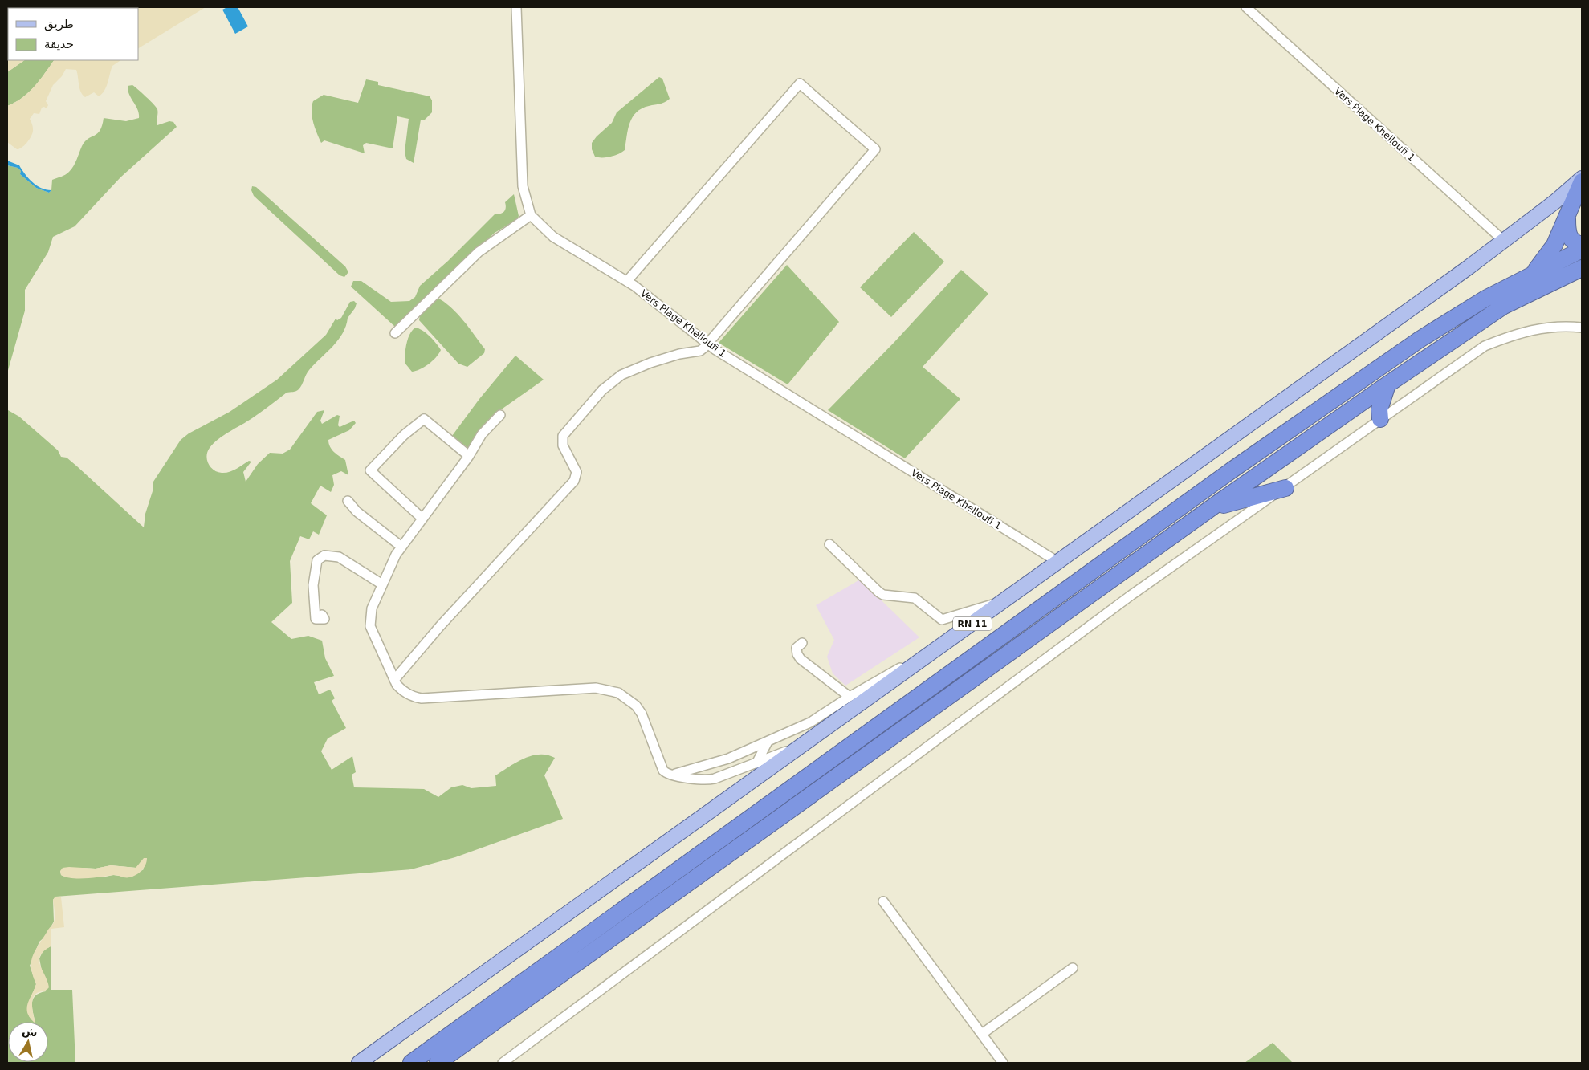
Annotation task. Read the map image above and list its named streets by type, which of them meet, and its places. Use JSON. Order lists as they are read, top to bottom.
{
  "streets": {
    "main road": ["RN 11"],
    "street": ["Vers Plage Khelloufi 1"]
  },
  "crossings": [
    ["Vers Plage Khelloufi 1", "RN 11"]
  ],
  "legend": ["طريق", "حديقة"],
  "north": "top"
}
